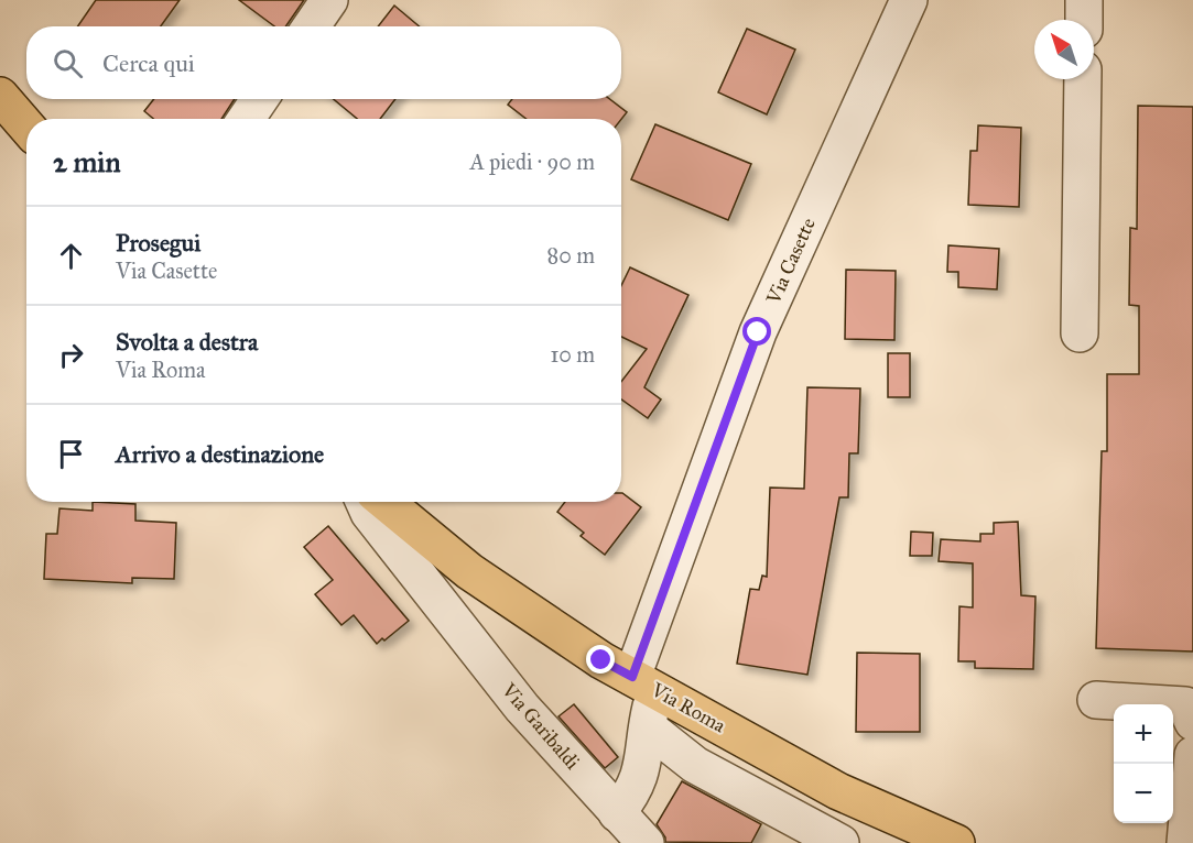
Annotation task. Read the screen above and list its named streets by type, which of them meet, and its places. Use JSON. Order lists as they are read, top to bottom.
{
  "streets": {
    "main road": ["Via Roma"],
    "street": ["Via Casette", "Via Garibaldi"]
  },
  "crossings": [
    ["Via Casette", "Via Roma"],
    ["Via Casette", "Via Garibaldi"]
  ],
  "north": "top left",
  "page": {
    "search": "Cerca qui",
    "heading": ["2 min", "A piedi · 90 m"],
    "list": [
      ["Prosegui", "Via Casette", "80 m"],
      ["Svolta a destra", "Via Roma", "10 m"],
      "Arrivo a destinazione"
    ],
    "map_buttons": ["+", "−"]
  }
}
